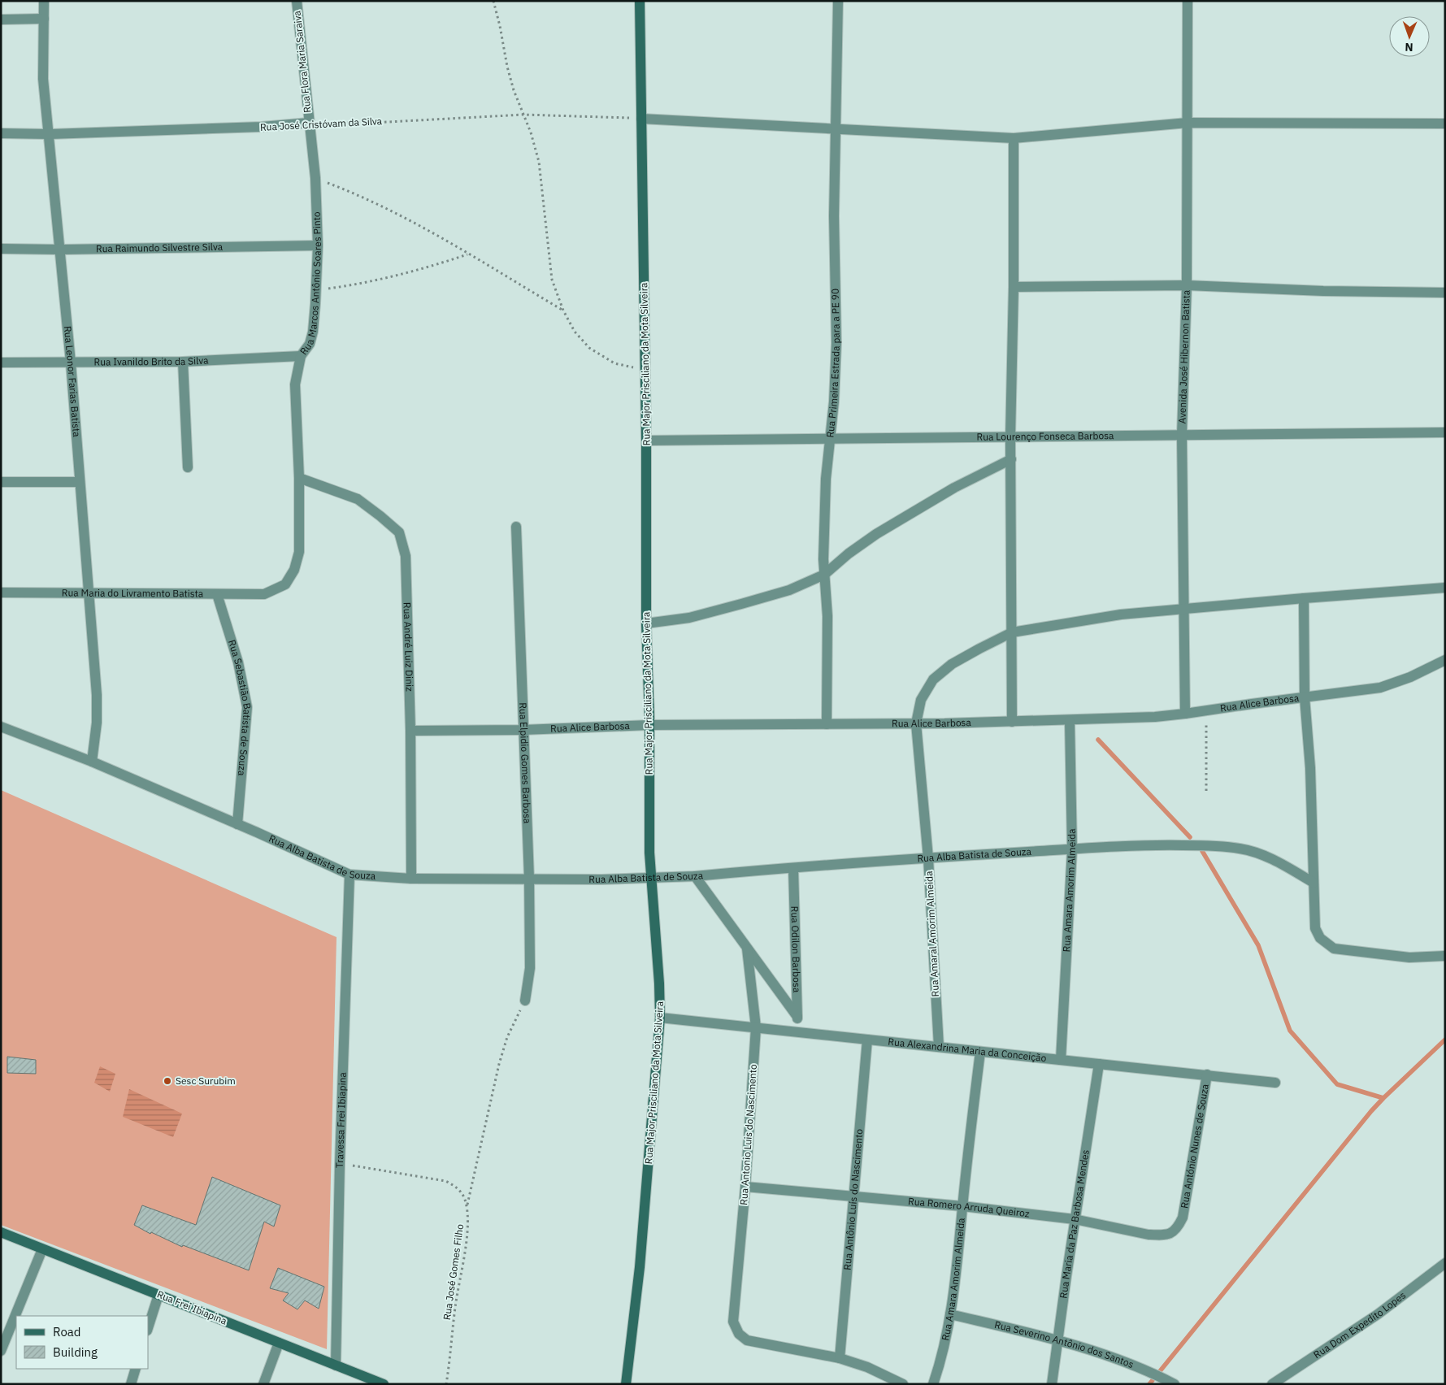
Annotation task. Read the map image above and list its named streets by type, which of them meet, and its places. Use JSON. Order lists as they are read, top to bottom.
{
  "streets": {
    "main road": ["Rua Major Prisciliano da Mota Silveira", "Rua Frei Ibiapina"],
    "street": [
      "Rua Flora Maria Saraiva",
      "Rua José Cristóvam da Silva",
      "Rua Raimundo Silvestre Silva",
      "Rua Marcos Antônio Soares Pinto",
      "Avenida José Hibernon Batista",
      "Rua Ivanildo Brito da Silva",
      "Rua Primeira Estrada para a PE 90",
      "Rua Leonor Farias Batista",
      "Rua Lourenço Fonseca Barbosa",
      "Rua Maria do Livramento Batista",
      "Rua André Luiz Diniz",
      "Rua Alice Barbosa",
      "Rua Sebastião Batista de Souza",
      "Rua Elpidio Gomes Barbosa",
      "Rua Alba Batista de Souza",
      "Rua Amara Amorim Almeida",
      "Rua Amaral Amorim Almeida",
      "Rua Odilon Barbosa",
      "Rua Alexandrina Maria da Conceição",
      "Travessa Frei Ibiapina",
      "Rua Antonio Luis do Nascimento",
      "Rua António Nunes de Souza",
      "Rua Antônio Luís do Nascimento",
      "Rua Romero Arruda Queiroz",
      "Rua Maria da Paz Barbosa Mendes",
      "Rua Dom Expedito Lopes",
      "Rua Severino Antônio dos Santos"
    ],
    "path": ["Rua José Gomes Filho"]
  },
  "crossings": [
    ["Rua Flora Maria Saraiva", "Rua José Cristóvam da Silva"],
    ["Rua Flora Maria Saraiva", "Rua Marcos Antônio Soares Pinto"],
    ["Rua José Cristóvam da Silva", "Rua Marcos Antônio Soares Pinto"],
    ["Rua José Cristóvam da Silva", "Rua Major Prisciliano da Mota Silveira"],
    ["Rua José Cristóvam da Silva", "Rua Leonor Farias Batista"],
    ["Rua Raimundo Silvestre Silva", "Rua Marcos Antônio Soares Pinto"],
    ["Rua Raimundo Silvestre Silva", "Rua Leonor Farias Batista"],
    ["Rua Marcos Antônio Soares Pinto", "Rua Ivanildo Brito da Silva"],
    ["Rua Marcos Antônio Soares Pinto", "Rua Maria do Livramento Batista"],
    ["Rua Marcos Antônio Soares Pinto", "Rua André Luiz Diniz"],
    ["Avenida José Hibernon Batista", "Rua Lourenço Fonseca Barbosa"],
    ["Avenida José Hibernon Batista", "Rua Alice Barbosa"],
    ["Avenida José Hibernon Batista", "Rua Amaral Amorim Almeida"],
    ["Rua Ivanildo Brito da Silva", "Rua Leonor Farias Batista"],
    ["Rua Primeira Estrada para a PE 90", "Rua Lourenço Fonseca Barbosa"],
    ["Rua Primeira Estrada para a PE 90", "Rua Alice Barbosa"],
    ["Rua Major Prisciliano da Mota Silveira", "Rua Lourenço Fonseca Barbosa"],
    ["Rua Major Prisciliano da Mota Silveira", "Rua Alice Barbosa"],
    ["Rua Major Prisciliano da Mota Silveira", "Rua Alba Batista de Souza"],
    ["Rua Major Prisciliano da Mota Silveira", "Rua Alexandrina Maria da Conceição"],
    ["Rua Leonor Farias Batista", "Rua Maria do Livramento Batista"],
    ["Rua Leonor Farias Batista", "Rua Alba Batista de Souza"],
    ["Rua Maria do Livramento Batista", "Rua Sebastião Batista de Souza"],
    ["Rua André Luiz Diniz", "Rua Alice Barbosa"],
    ["Rua André Luiz Diniz", "Rua Alba Batista de Souza"],
    ["Rua Alice Barbosa", "Rua Elpidio Gomes Barbosa"],
    ["Rua Alice Barbosa", "Rua Amara Amorim Almeida"],
    ["Rua Alice Barbosa", "Rua Amaral Amorim Almeida"],
    ["Rua Sebastião Batista de Souza", "Rua Alba Batista de Souza"],
    ["Rua Elpidio Gomes Barbosa", "Rua Alba Batista de Souza"],
    ["Rua Alba Batista de Souza", "Rua Amara Amorim Almeida"],
    ["Rua Alba Batista de Souza", "Rua Amaral Amorim Almeida"],
    ["Rua Alba Batista de Souza", "Rua Odilon Barbosa"],
    ["Rua Alba Batista de Souza", "Travessa Frei Ibiapina"],
    ["Rua Amara Amorim Almeida", "Rua Alexandrina Maria da Conceição"],
    ["Rua Amara Amorim Almeida", "Rua Romero Arruda Queiroz"],
    ["Rua Amara Amorim Almeida", "Rua Severino Antônio dos Santos"],
    ["Rua Amaral Amorim Almeida", "Rua Alexandrina Maria da Conceição"],
    ["Rua Odilon Barbosa", "Rua Alexandrina Maria da Conceição"],
    ["Rua Alexandrina Maria da Conceição", "Rua Antonio Luis do Nascimento"],
    ["Rua Alexandrina Maria da Conceição", "Rua António Nunes de Souza"],
    ["Rua Alexandrina Maria da Conceição", "Rua Antônio Luís do Nascimento"],
    ["Rua Alexandrina Maria da Conceição", "Rua Maria da Paz Barbosa Mendes"],
    ["Travessa Frei Ibiapina", "Rua José Gomes Filho"],
    ["Travessa Frei Ibiapina", "Rua Frei Ibiapina"],
    ["Rua Antonio Luis do Nascimento", "Rua Antônio Luís do Nascimento"],
    ["Rua Antonio Luis do Nascimento", "Rua Romero Arruda Queiroz"],
    ["Rua António Nunes de Souza", "Rua Romero Arruda Queiroz"],
    ["Rua Antônio Luís do Nascimento", "Rua Romero Arruda Queiroz"],
    ["Rua Romero Arruda Queiroz", "Rua Maria da Paz Barbosa Mendes"],
    ["Rua Maria da Paz Barbosa Mendes", "Rua Severino Antônio dos Santos"]
  ],
  "places": ["Sesc Surubim"],
  "legend": ["Road", "Building"],
  "north": "bottom"
}
